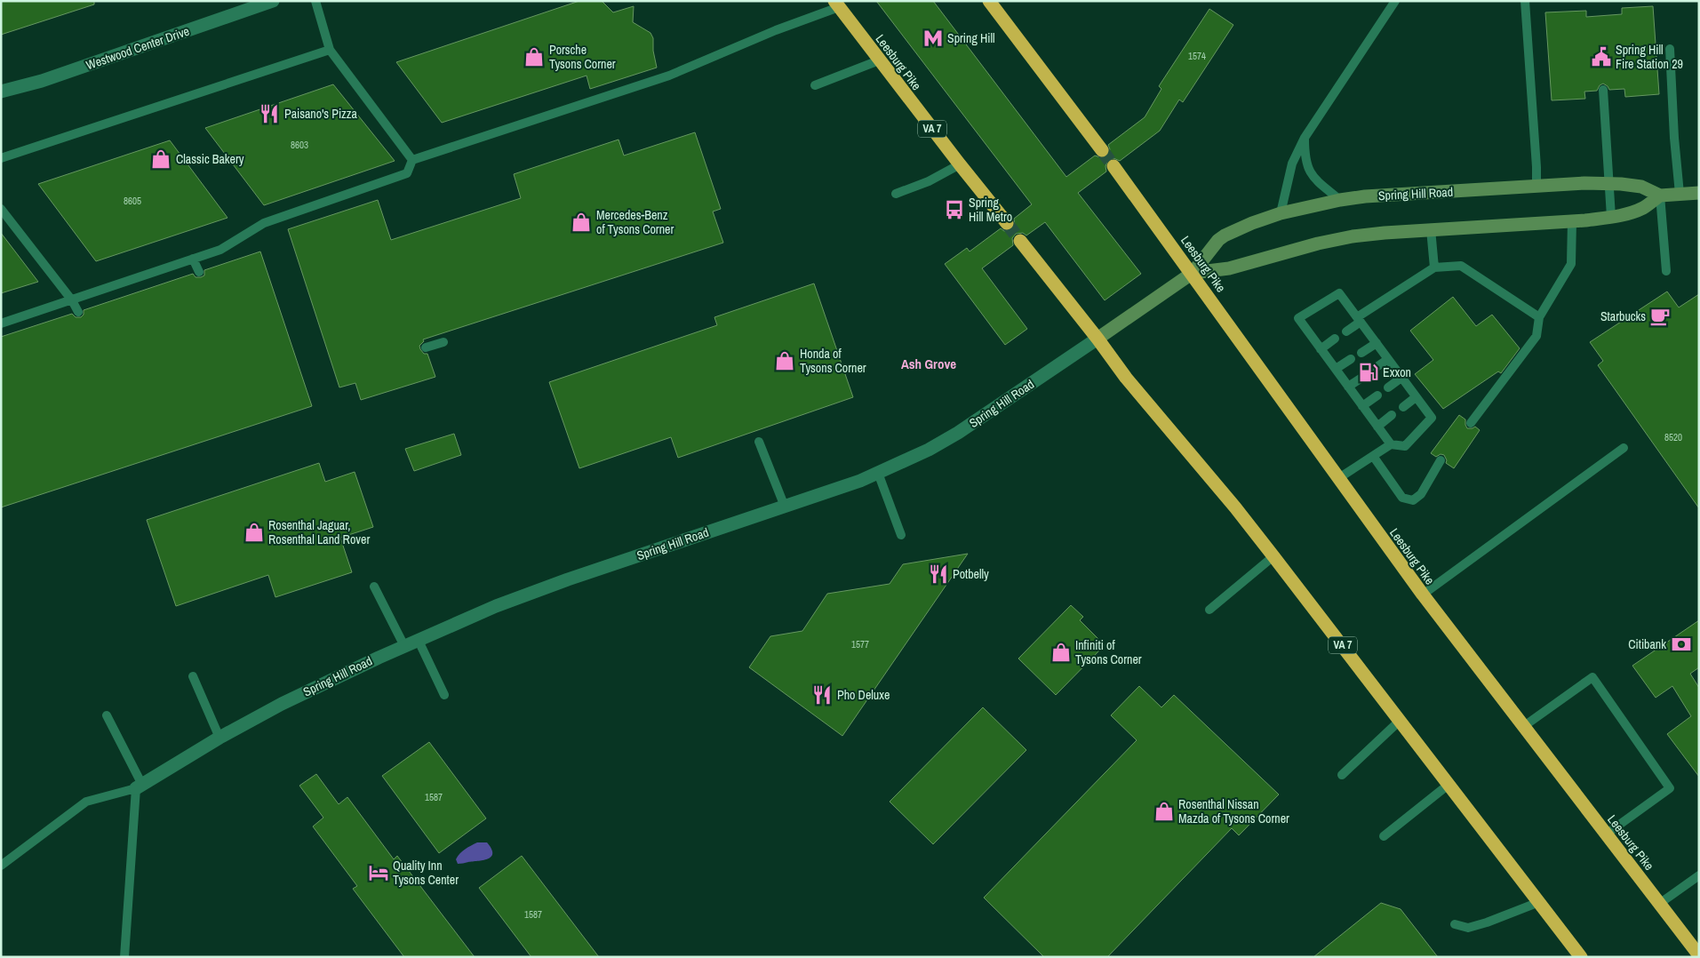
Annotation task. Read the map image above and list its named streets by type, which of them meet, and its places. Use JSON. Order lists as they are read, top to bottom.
{
  "streets": {
    "highway": ["Leesburg Pike", "VA 7"],
    "main road": ["Spring Hill Road"],
    "street": ["Westwood Center Drive"]
  },
  "crossings": [
    ["Leesburg Pike", "Spring Hill Road"],
    ["VA 7", "Spring Hill Road"]
  ],
  "districts": ["Ash Grove"],
  "places": {
    "metro station": ["Spring Hill"],
    "shop": [
      "Porsche Tysons Corner",
      "Classic Bakery",
      "Mercedes-Benz of Tysons Corner",
      "Honda of Tysons Corner",
      "Rosenthal Jaguar, Rosenthal Land Rover",
      "Infiniti of Tysons Corner",
      "Rosenthal Nissan Mazda of Tysons Corner"
    ],
    "public building": ["Spring Hill Fire Station 29"],
    "restaurant": ["Paisano's Pizza", "Potbelly", "Pho Deluxe"],
    "bus stop": ["Spring Hill Metro"],
    "cafe": ["Starbucks"],
    "fuel station": ["Exxon"],
    "bank": ["Citibank"],
    "hotel": ["Quality Inn Tysons Center"]
  },
  "house_numbers": [
    "1574",
    "8603",
    "8605",
    "8520",
    "1577",
    "1587",
    "1587"
  ]
}
